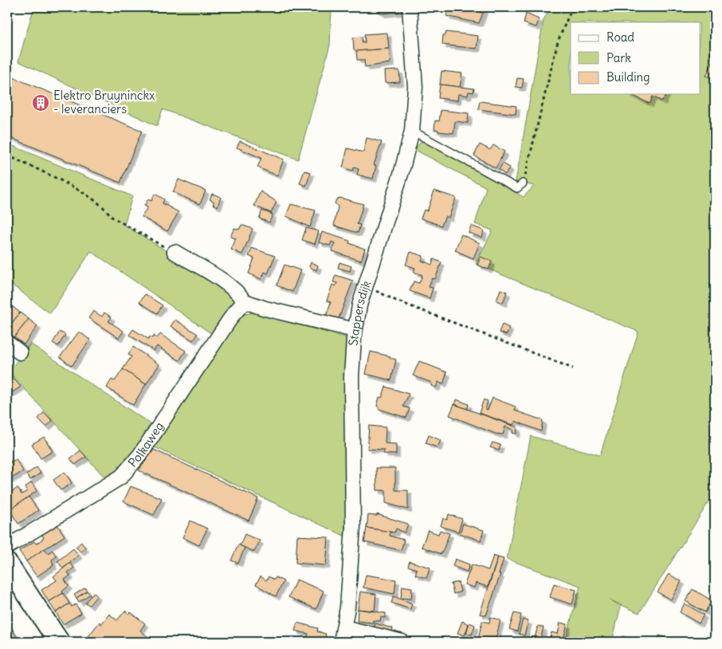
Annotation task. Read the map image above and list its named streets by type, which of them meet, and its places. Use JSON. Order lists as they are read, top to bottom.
{
  "streets": {
    "street": ["Stappersdijk", "Polkaweg"]
  },
  "places": {
    "building": ["Elektro Bruyninckx - leveranciers"]
  },
  "legend": ["Road", "Park", "Building"]
}
